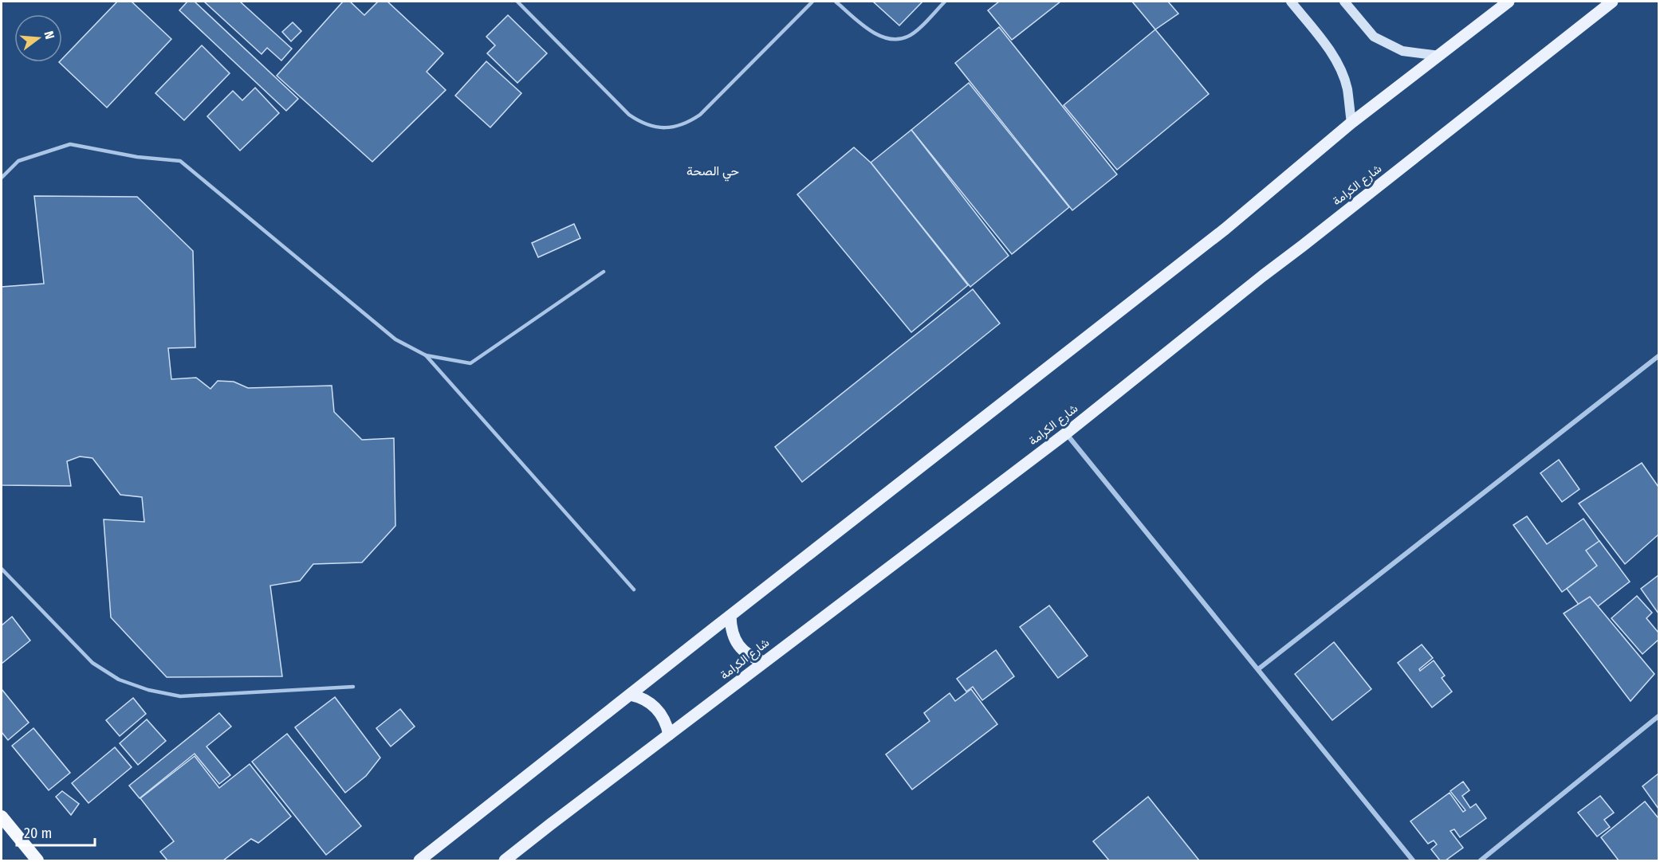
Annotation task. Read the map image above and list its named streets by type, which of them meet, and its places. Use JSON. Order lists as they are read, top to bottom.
{
  "streets": {
    "main road": ["شارع الكرامة"]
  },
  "districts": ["حي الصحة"],
  "scale_bar": "20 m",
  "north": "right"
}
